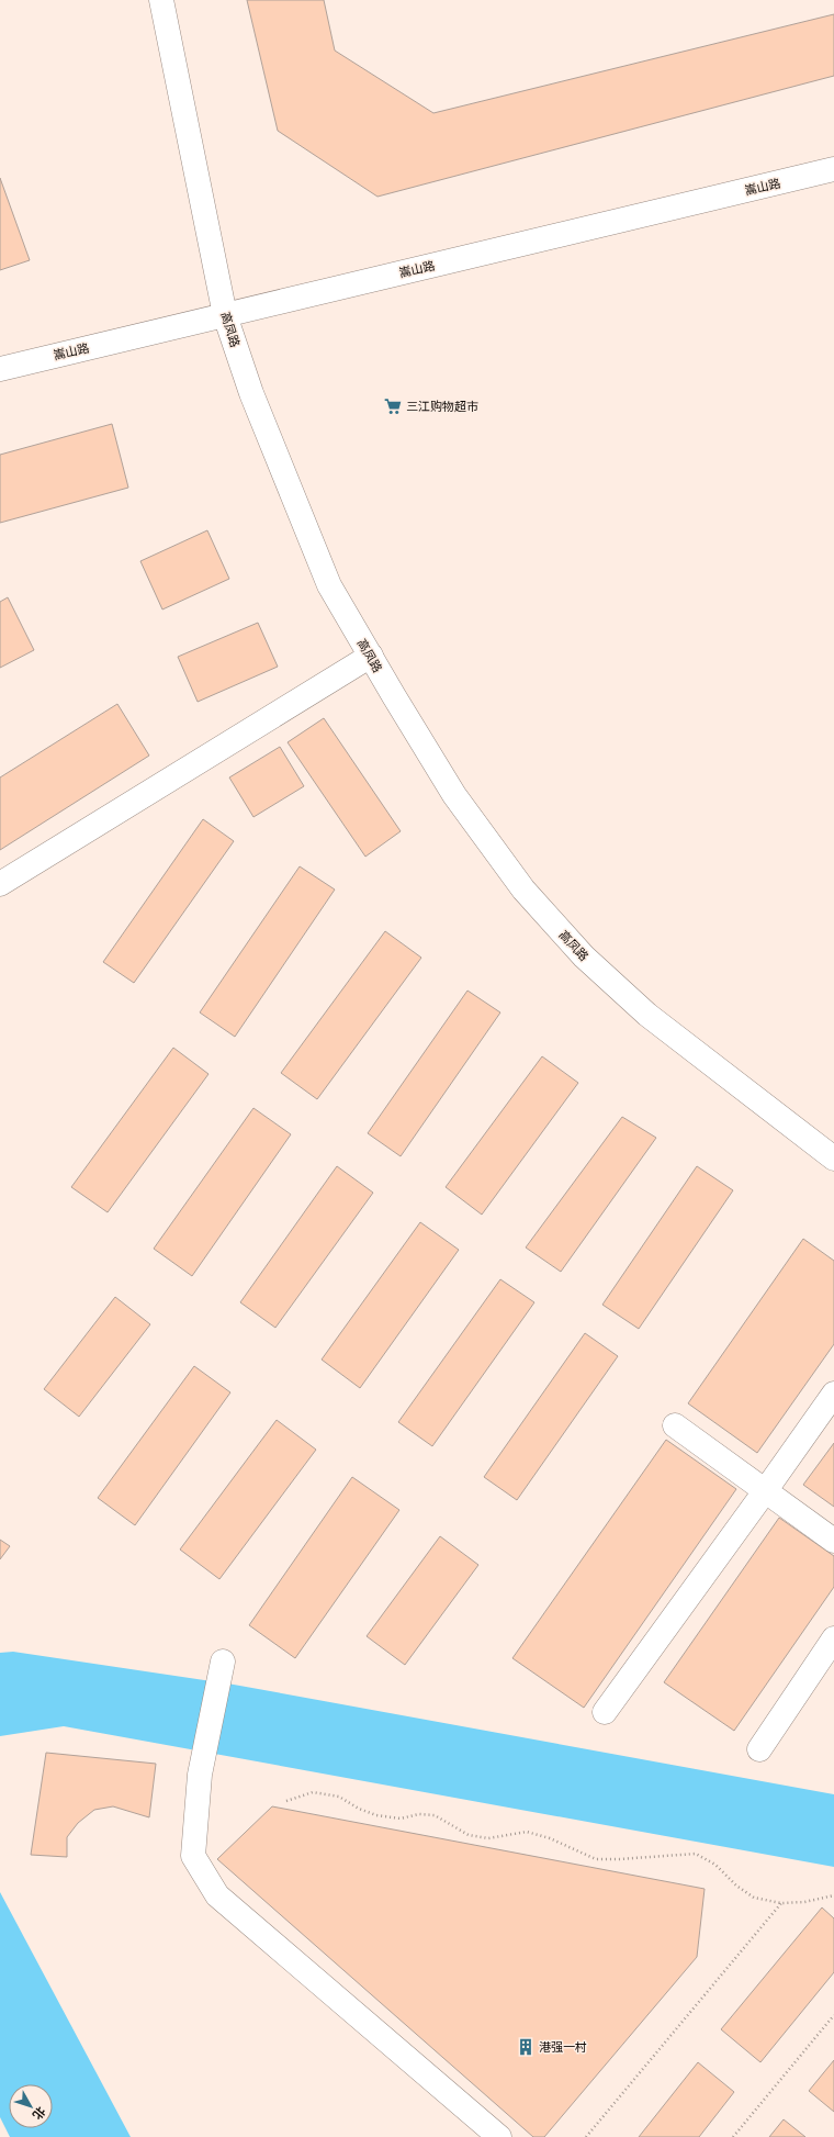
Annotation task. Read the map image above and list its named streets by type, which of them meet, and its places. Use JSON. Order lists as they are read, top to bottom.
{
  "streets": {
    "street": ["嵩山路", "高凤路"]
  },
  "crossings": [
    ["嵩山路", "高凤路"]
  ],
  "places": {
    "supermarket": ["三江购物超市"],
    "building": ["港强一村"]
  },
  "north": "bottom right"
}
